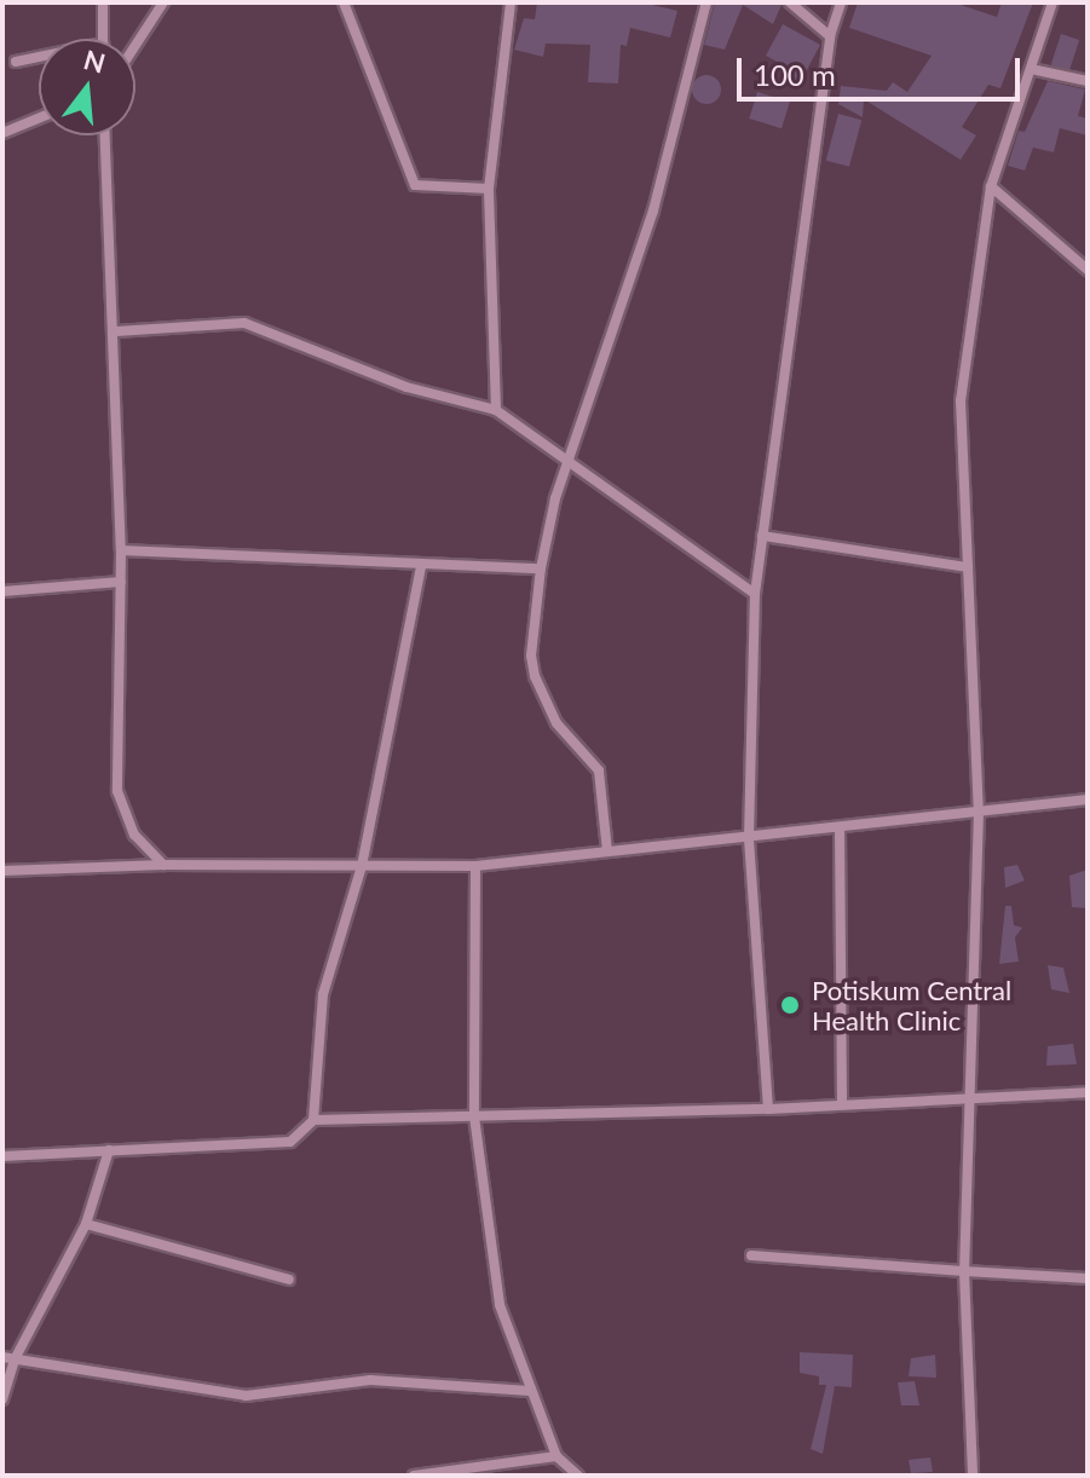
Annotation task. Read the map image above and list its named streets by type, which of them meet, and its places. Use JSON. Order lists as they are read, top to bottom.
{
  "places": ["Potiskum Central Health Clinic"],
  "scale_bar": "100 m",
  "north": "top"
}
